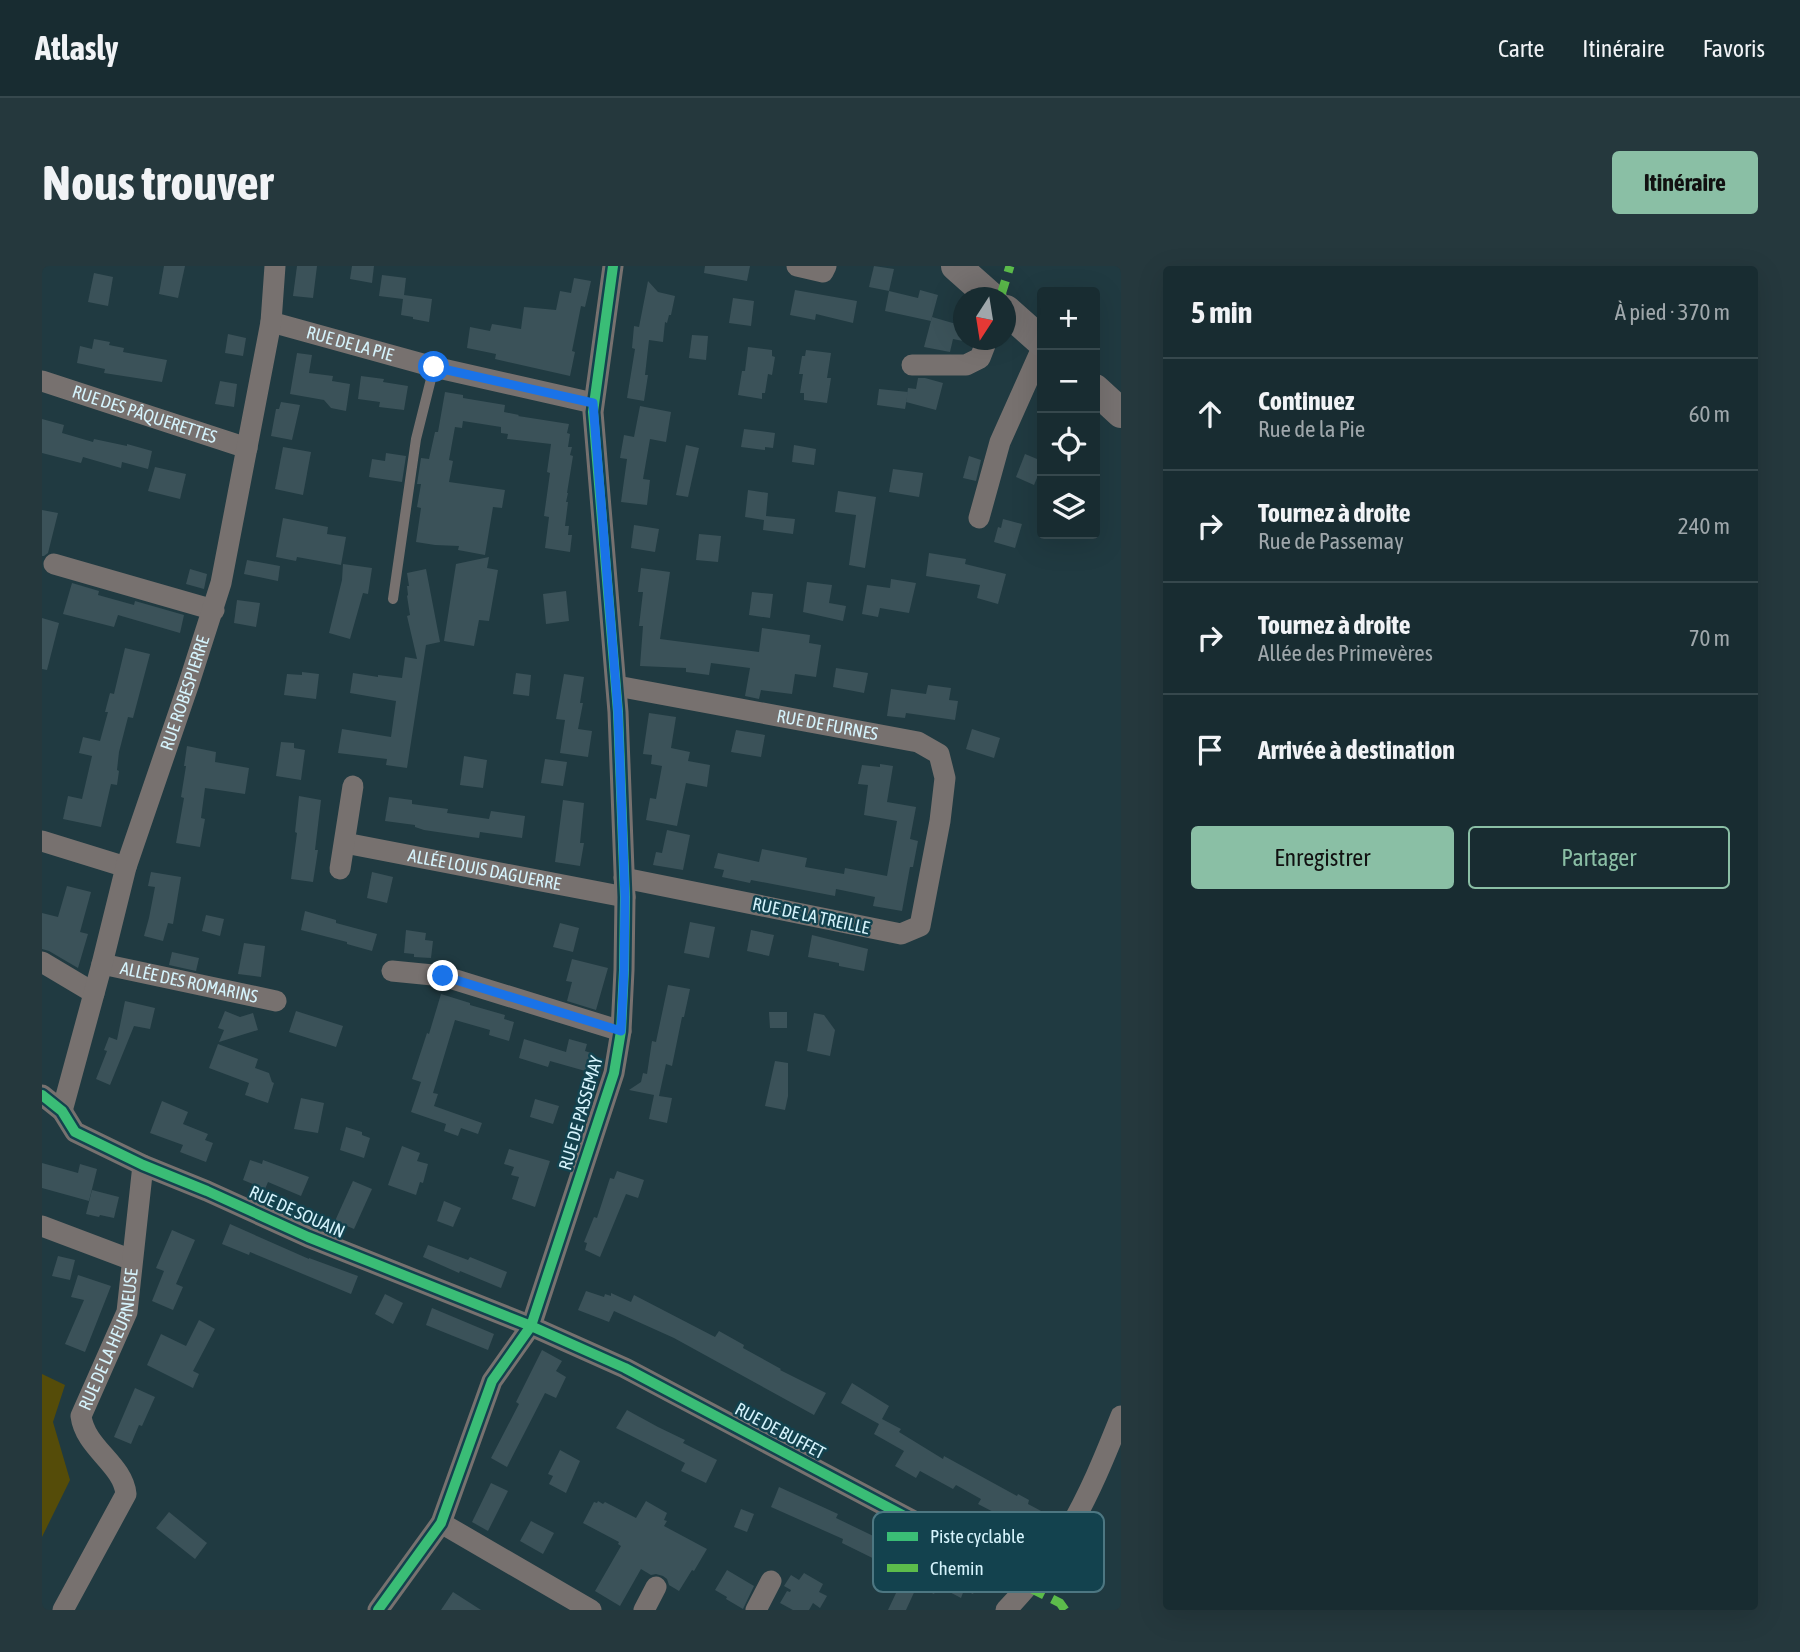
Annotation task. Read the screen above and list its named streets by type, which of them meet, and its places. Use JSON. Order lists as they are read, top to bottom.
{
  "streets": {
    "street": [
      "RUE DE LA PIE",
      "RUE DES PÂQUERETTES",
      "RUE ROBESPIERRE",
      "RUE DE FURNES",
      "ALLÉE LOUIS DAGUERRE",
      "RUE DE LA TREILLE",
      "ALLÉE DES ROMARINS",
      "RUE DE PASSEMAY",
      "RUE DE SOUAIN",
      "RUE DE LA HEURNEUSE",
      "RUE DE BUFFET"
    ]
  },
  "crossings": [
    ["RUE DE LA PIE", "RUE ROBESPIERRE"],
    ["RUE DE LA PIE", "RUE DE PASSEMAY"],
    ["RUE DES PÂQUERETTES", "RUE ROBESPIERRE"],
    ["RUE ROBESPIERRE", "ALLÉE DES ROMARINS"],
    ["RUE ROBESPIERRE", "RUE DE SOUAIN"],
    ["RUE DE FURNES", "RUE DE LA TREILLE"],
    ["RUE DE FURNES", "RUE DE PASSEMAY"],
    ["ALLÉE LOUIS DAGUERRE", "RUE DE LA TREILLE"],
    ["ALLÉE LOUIS DAGUERRE", "RUE DE PASSEMAY"],
    ["RUE DE LA TREILLE", "RUE DE PASSEMAY"],
    ["RUE DE PASSEMAY", "RUE DE SOUAIN"],
    ["RUE DE PASSEMAY", "RUE DE BUFFET"],
    ["RUE DE SOUAIN", "RUE DE LA HEURNEUSE"],
    ["RUE DE SOUAIN", "RUE DE BUFFET"]
  ],
  "legend": ["Piste cyclable", "Chemin"],
  "north": "bottom",
  "page": {
    "header": "Atlasly",
    "nav": ["Carte", "Itinéraire", "Favoris"],
    "buttons": [
      "Itinéraire",
      ["Enregistrer", "Partager"]
    ],
    "title": "Nous trouver",
    "heading": ["5 min", "À pied · 370 m"],
    "map_buttons": ["+", "−"],
    "list": [
      ["Continuez", "Rue de la Pie", "60 m"],
      ["Tournez à droite", "Rue de Passemay", "240 m"],
      ["Tournez à droite", "Allée des Primevères", "70 m"],
      "Arrivée à destination"
    ]
  }
}
